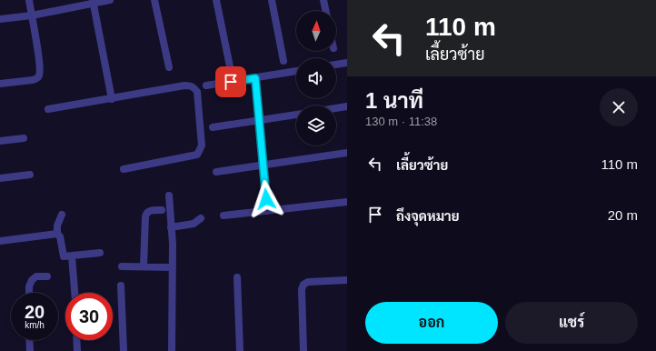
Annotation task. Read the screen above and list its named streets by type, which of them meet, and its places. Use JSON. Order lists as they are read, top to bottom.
{
  "north": "top",
  "page": {
    "turn": ["110 m", "เลี้ยวซ้าย"],
    "heading": ["1 นาที", "130 m · 11:38"],
    "list": [
      {
        "name": "เลี้ยวซ้าย",
        "value": "110 m"
      },
      {
        "name": "ถึงจุดหมาย",
        "value": "20 m"
      }
    ],
    "speed": "20 km/h",
    "limit": "30",
    "buttons": ["ออก", "แชร์"]
  }
}
